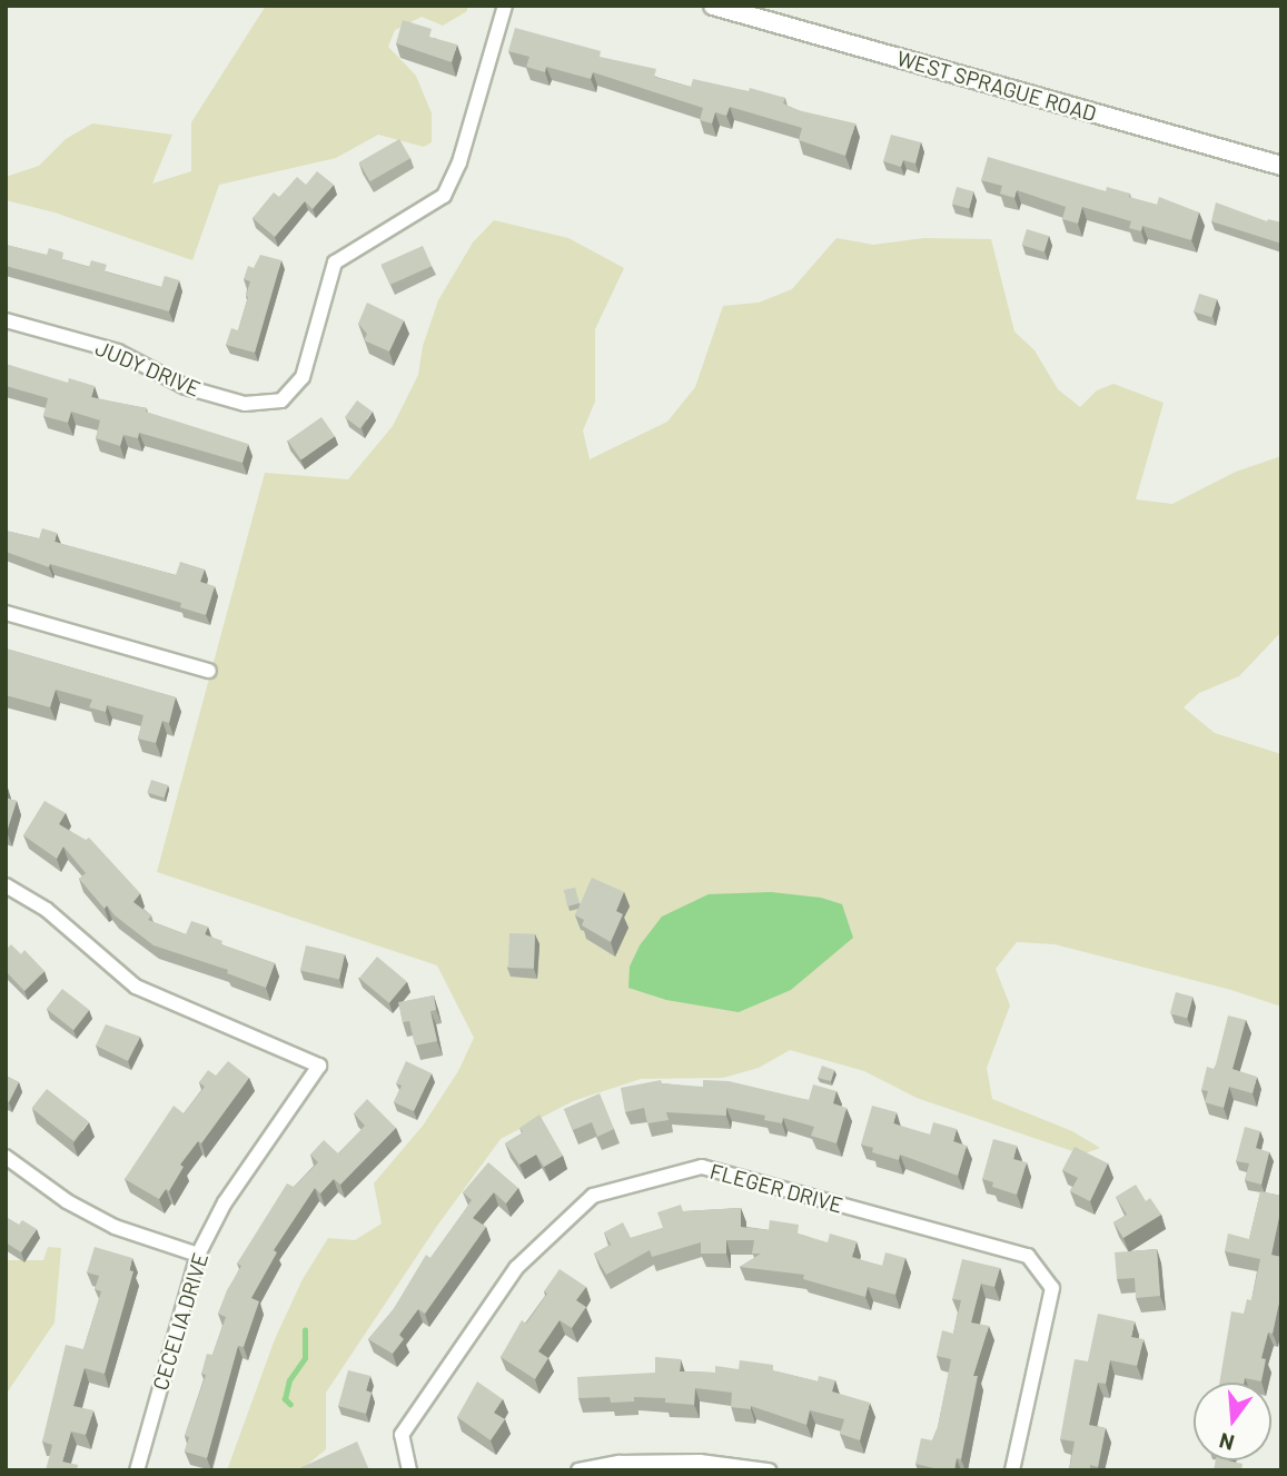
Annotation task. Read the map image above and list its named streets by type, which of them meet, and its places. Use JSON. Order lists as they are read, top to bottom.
{
  "streets": {
    "street": [
      "WEST SPRAGUE ROAD",
      "JUDY DRIVE",
      "FLEGER DRIVE",
      "CECELIA DRIVE"
    ]
  },
  "north": "bottom"
}
